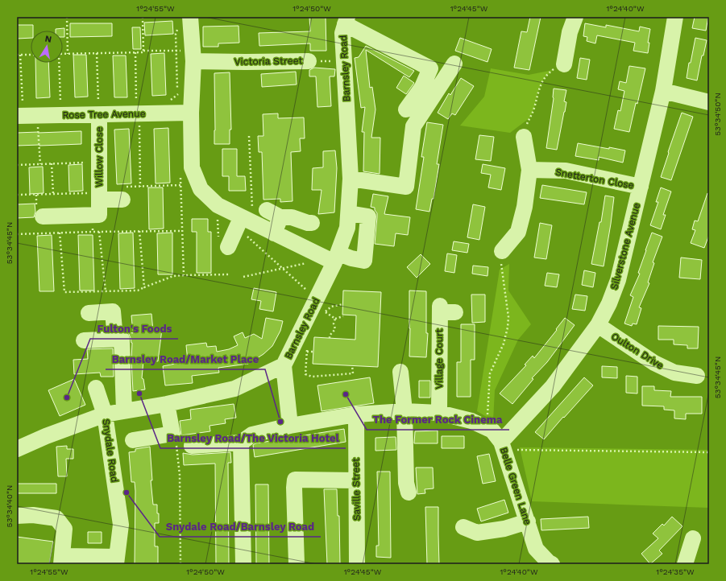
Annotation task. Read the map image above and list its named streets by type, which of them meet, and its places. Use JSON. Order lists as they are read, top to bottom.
{
  "streets": {
    "street": [
      "Victoria Street",
      "Barnsley Road",
      "Rose Tree Avenue",
      "Willow Close",
      "Snetterton Close",
      "Silverstone Avenue",
      "Oulton Drive",
      "Village Court",
      "Snydale Road",
      "Belle Green Lane",
      "Saville Street"
    ]
  },
  "crossings": [
    ["Victoria Street", "Barnsley Road"],
    ["Barnsley Road", "Snydale Road"],
    ["Rose Tree Avenue", "Willow Close"],
    ["Snetterton Close", "Silverstone Avenue"],
    ["Silverstone Avenue", "Oulton Drive"],
    ["Silverstone Avenue", "Belle Green Lane"],
    ["Village Court", "Belle Green Lane"],
    ["Belle Green Lane", "Saville Street"]
  ],
  "places": [
    "Barnsley Road/The Victoria Hotel",
    "The Former Rock Cinema",
    "Fulton's Foods",
    "Barnsley Road/Market Place",
    "Snydale Road/Barnsley Road"
  ],
  "north": "top",
  "coordinates": [
    "1°24'55\"W",
    "1°24'50\"W",
    "1°24'45\"W",
    "1°24'40\"W",
    "53°34'50\"N",
    "53°34'45\"N",
    "53°34'40\"N",
    "1°24'35\"W"
  ]
}
